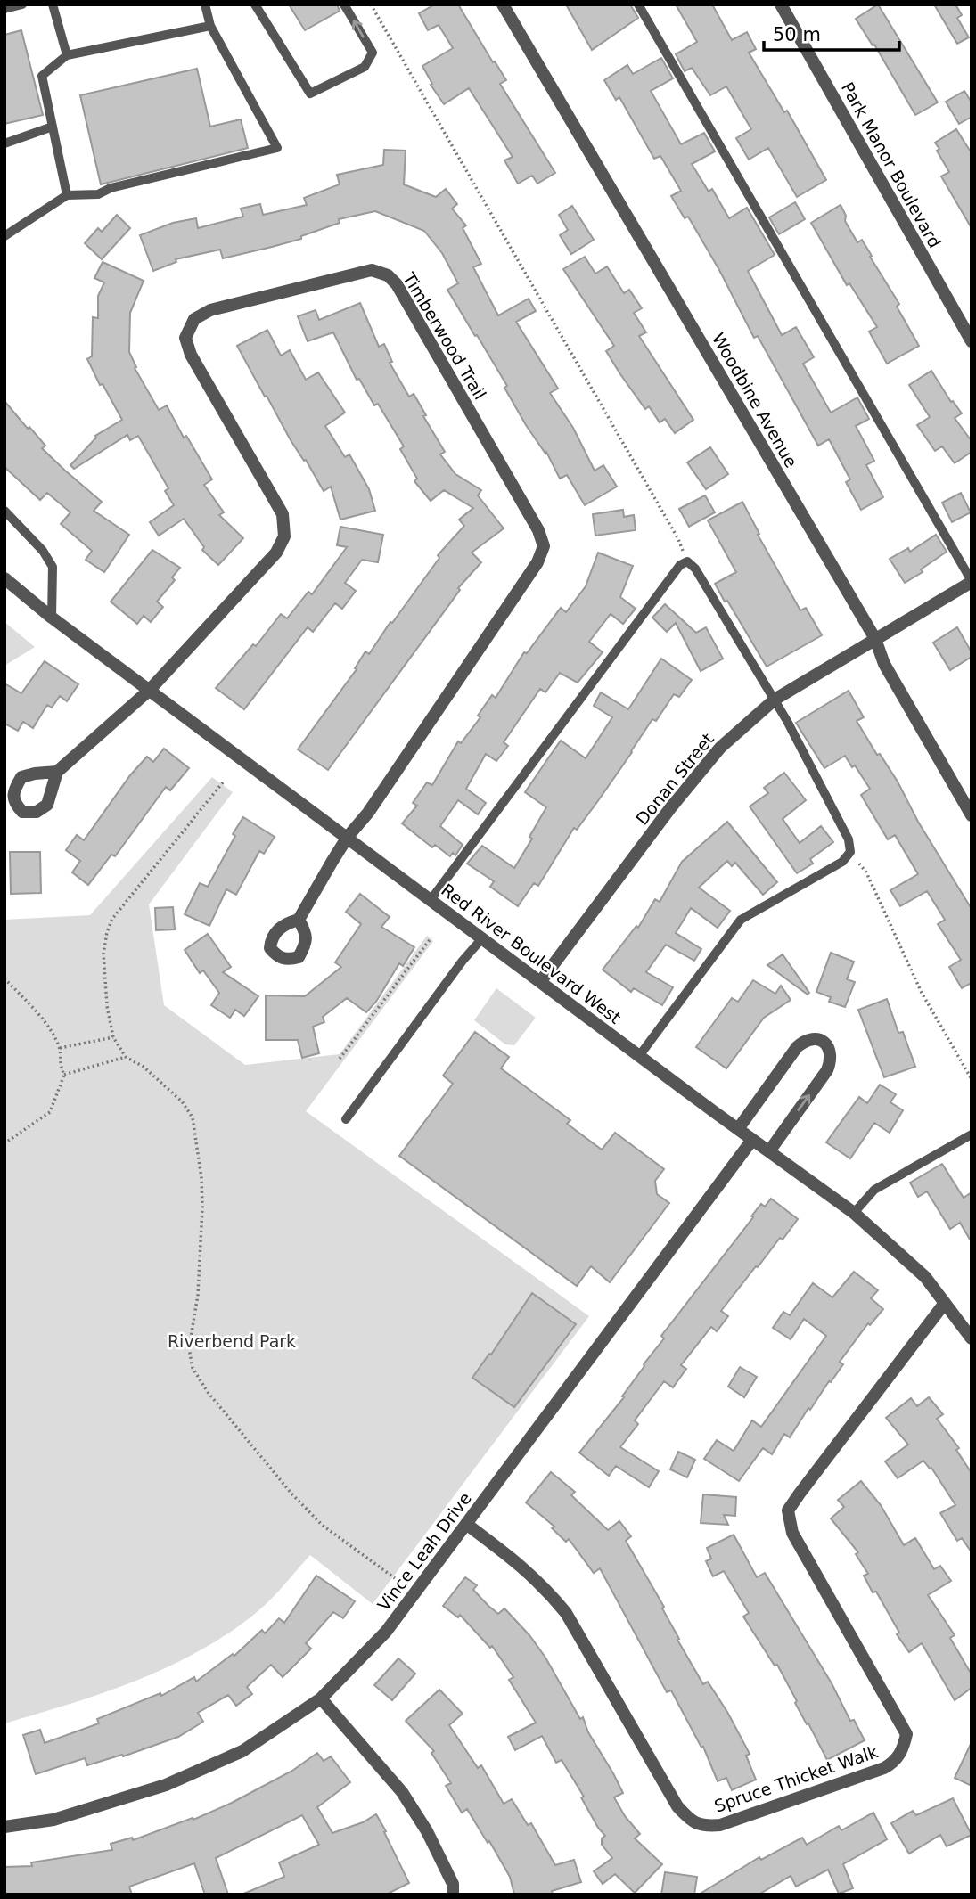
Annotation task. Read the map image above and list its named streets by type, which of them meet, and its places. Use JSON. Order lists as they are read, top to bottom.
{
  "streets": {
    "street": [
      "Park Manor Boulevard",
      "Timberwood Trail",
      "Woodbine Avenue",
      "Donan Street",
      "Red River Boulevard West",
      "Vince Leah Drive",
      "Spruce Thicket Walk"
    ]
  },
  "crossings": [
    ["Timberwood Trail", "Red River Boulevard West"],
    ["Woodbine Avenue", "Donan Street"],
    ["Donan Street", "Red River Boulevard West"],
    ["Red River Boulevard West", "Vince Leah Drive"],
    ["Red River Boulevard West", "Spruce Thicket Walk"],
    ["Vince Leah Drive", "Spruce Thicket Walk"]
  ],
  "parks": ["Riverbend Park"],
  "scale_bar": "50 m"
}
